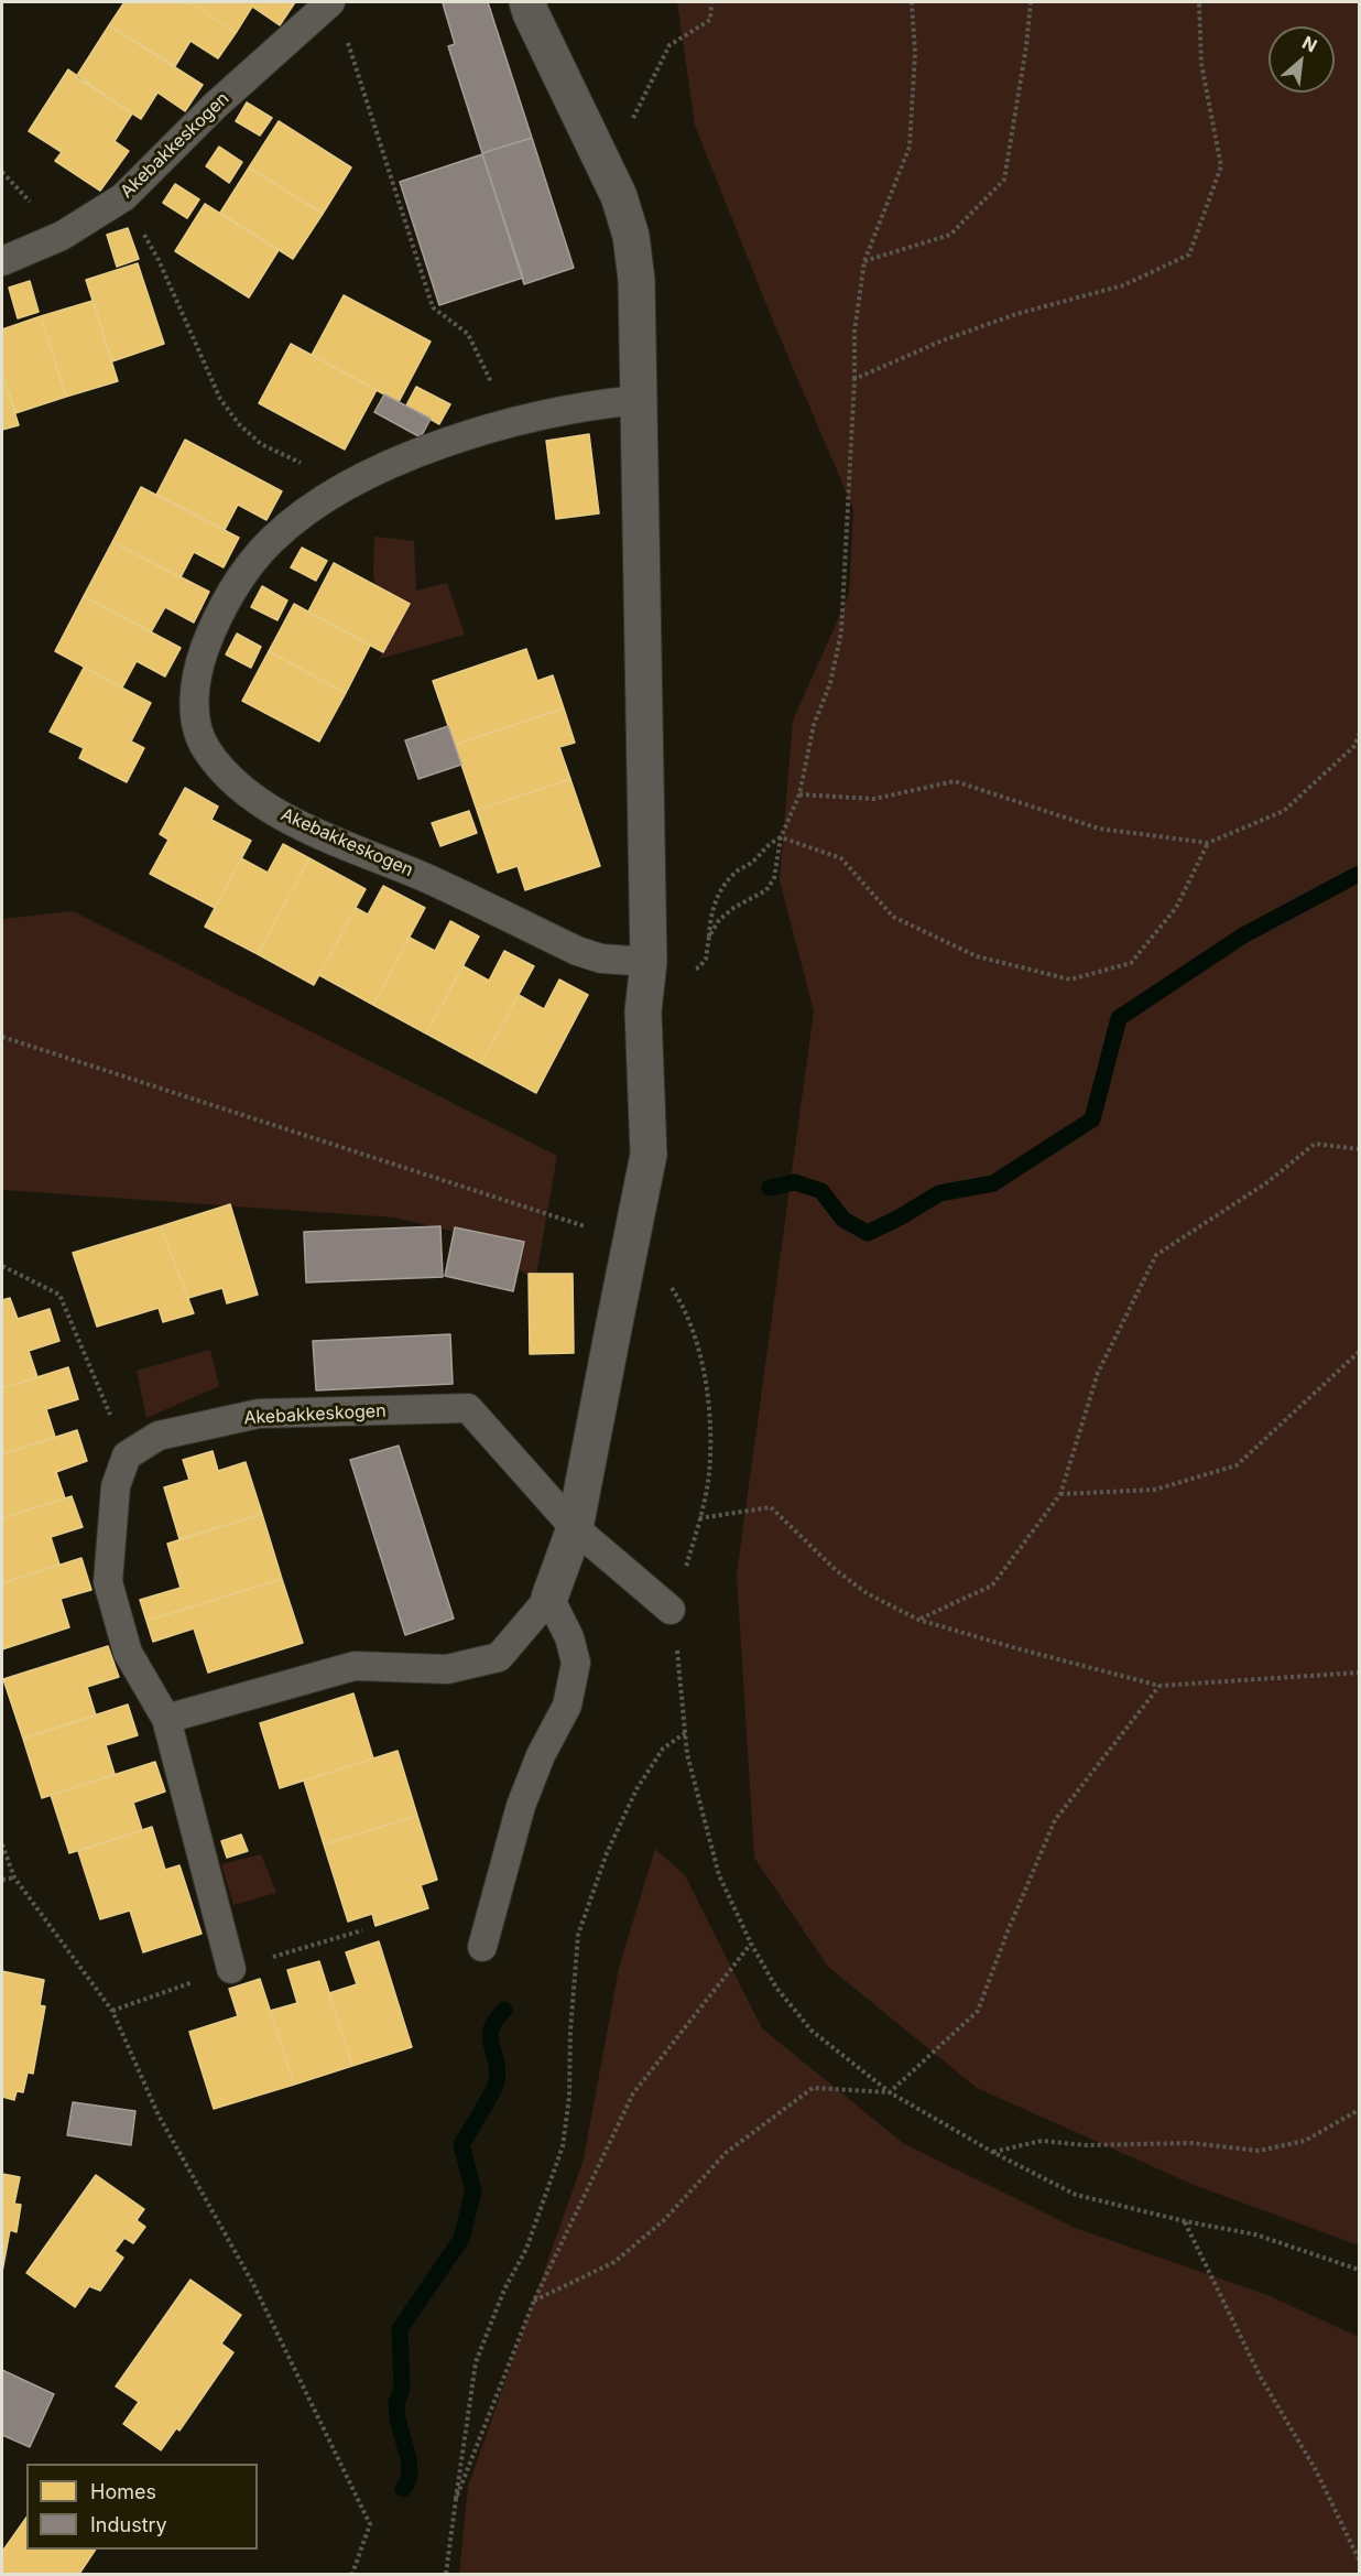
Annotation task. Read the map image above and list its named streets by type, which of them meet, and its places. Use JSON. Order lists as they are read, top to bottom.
{
  "streets": {
    "lane": ["Akebakkeskogen"]
  },
  "legend": ["Homes", "Industry"],
  "north": "top right"
}
